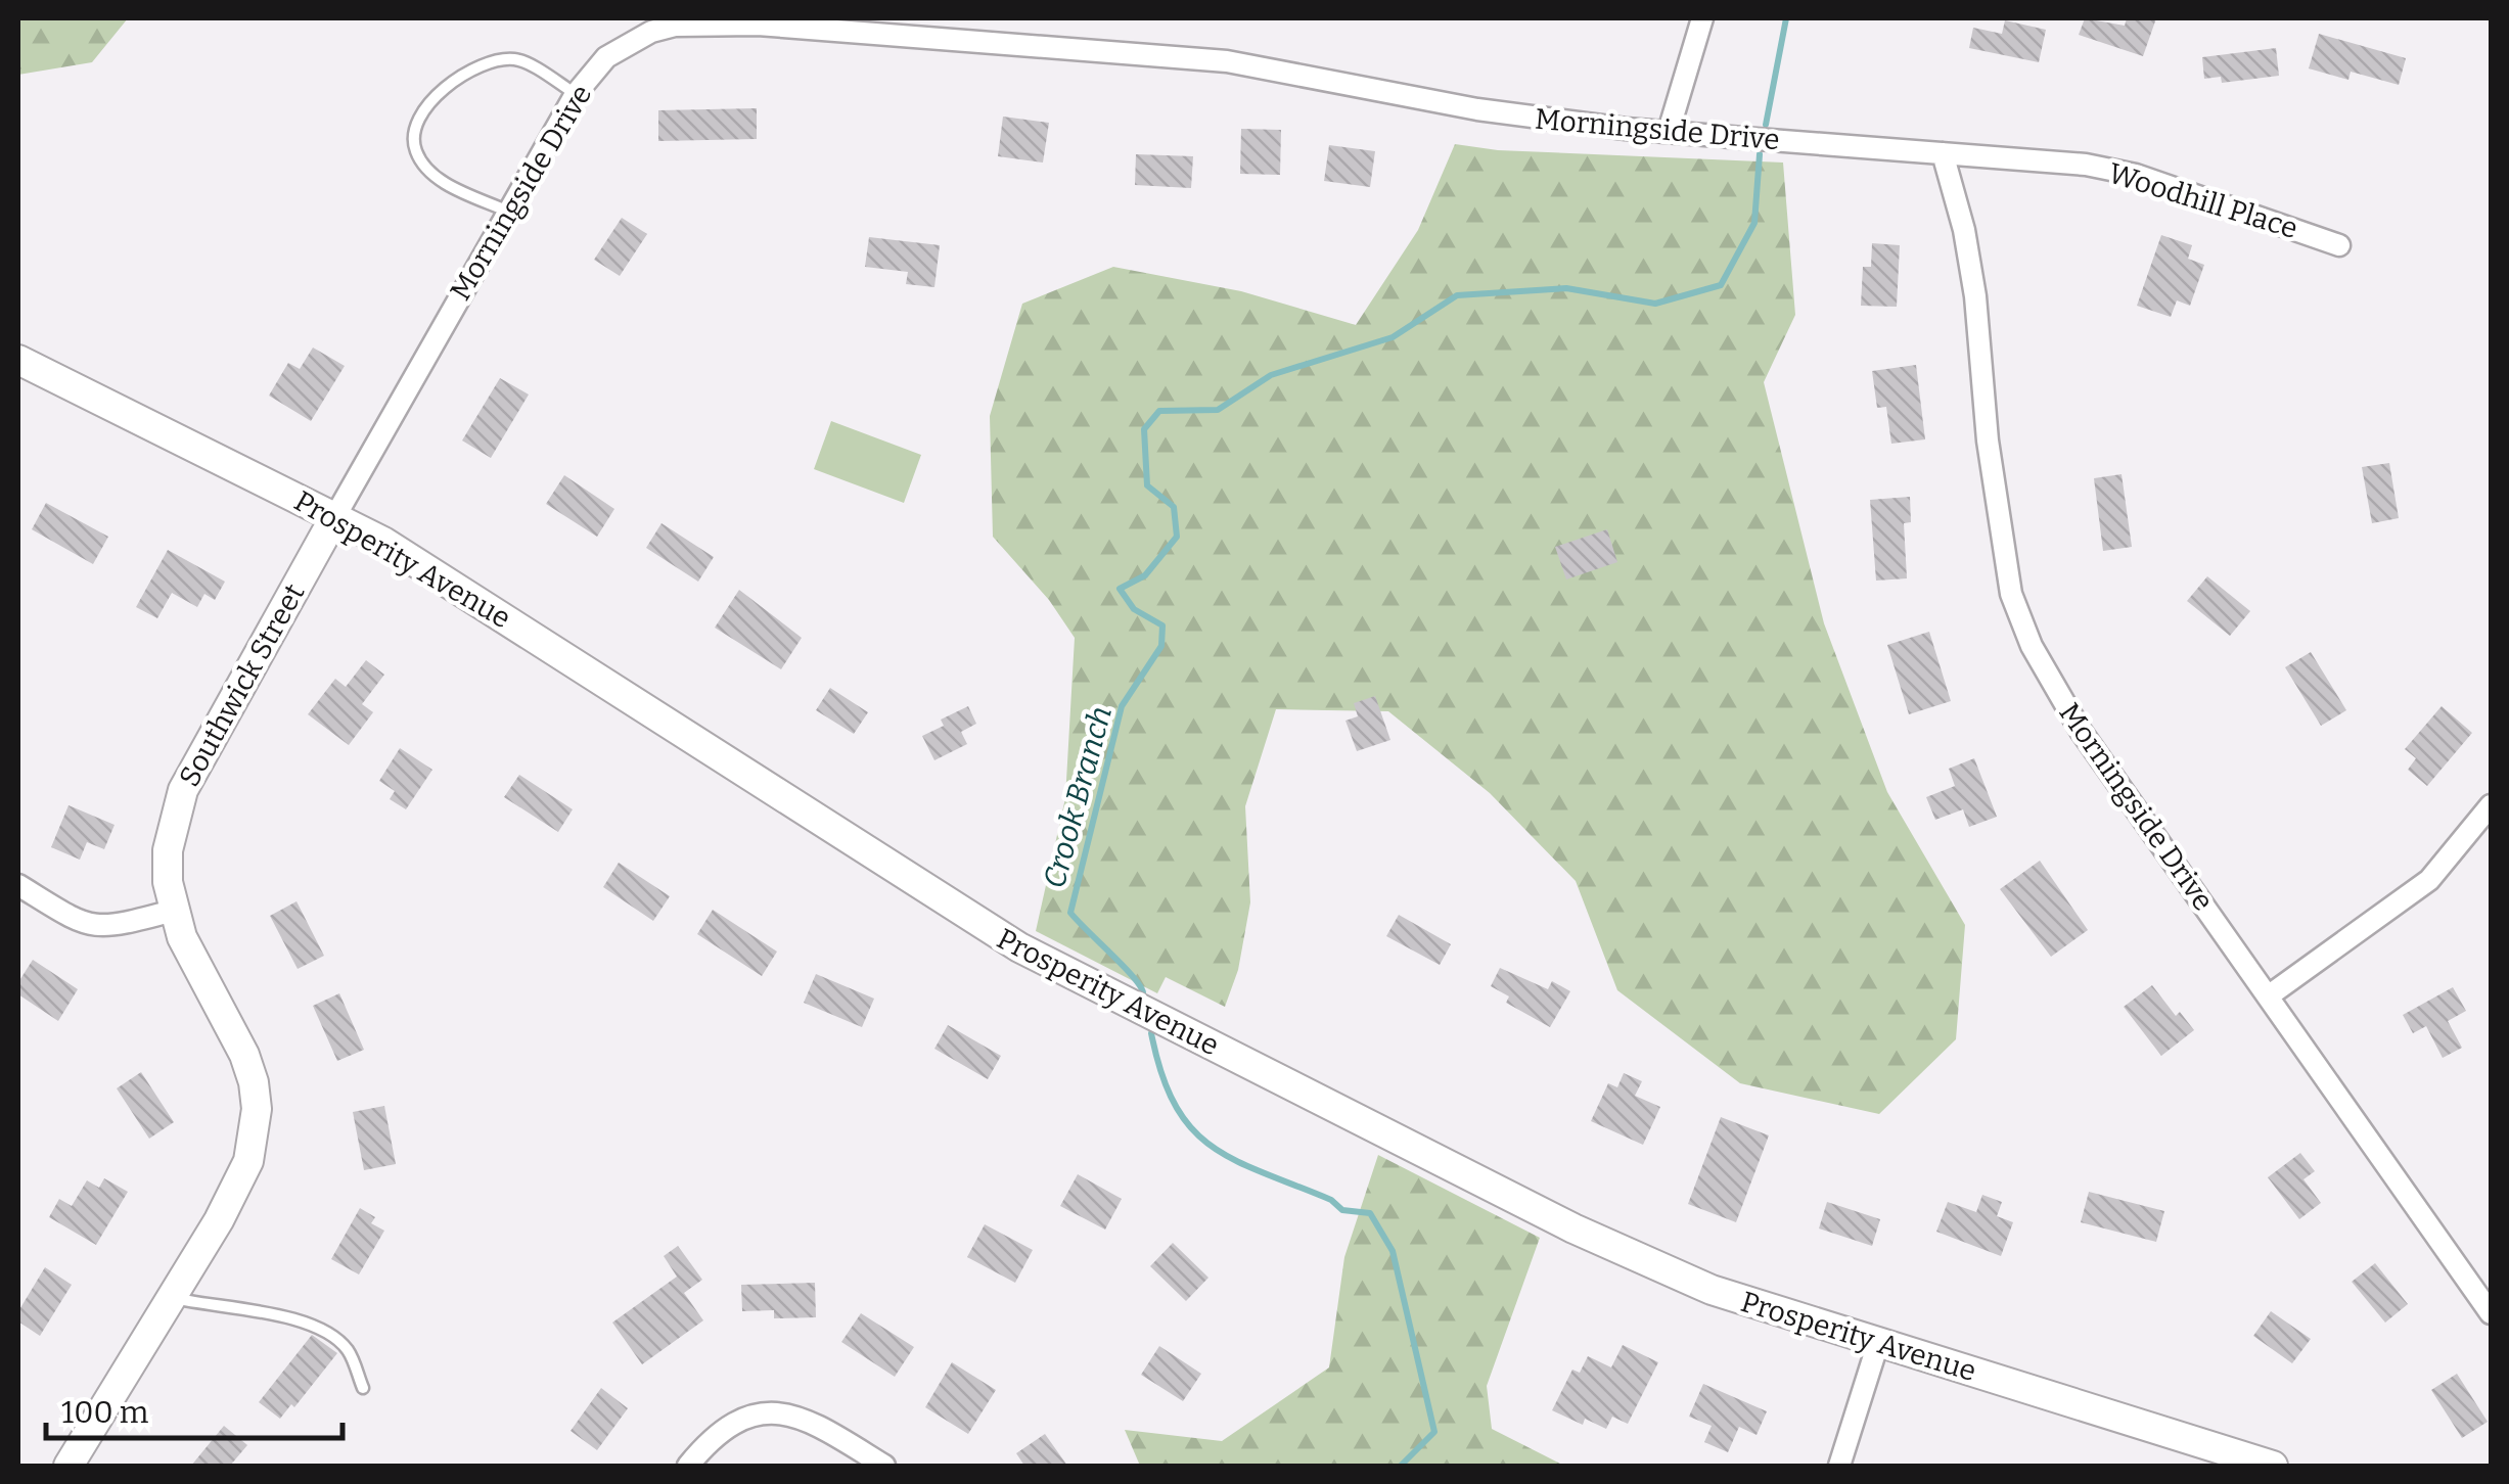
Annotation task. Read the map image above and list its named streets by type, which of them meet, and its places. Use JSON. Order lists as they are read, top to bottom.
{
  "streets": {
    "main road": ["Prosperity Avenue", "Southwick Street"],
    "street": ["Morningside Drive", "Woodhill Place"]
  },
  "crossings": [
    ["Morningside Drive", "Woodhill Place"],
    ["Morningside Drive", "Prosperity Avenue"],
    ["Morningside Drive", "Southwick Street"],
    ["Prosperity Avenue", "Southwick Street"]
  ],
  "water": ["Crook Branch"],
  "scale_bar": "100 m"
}
